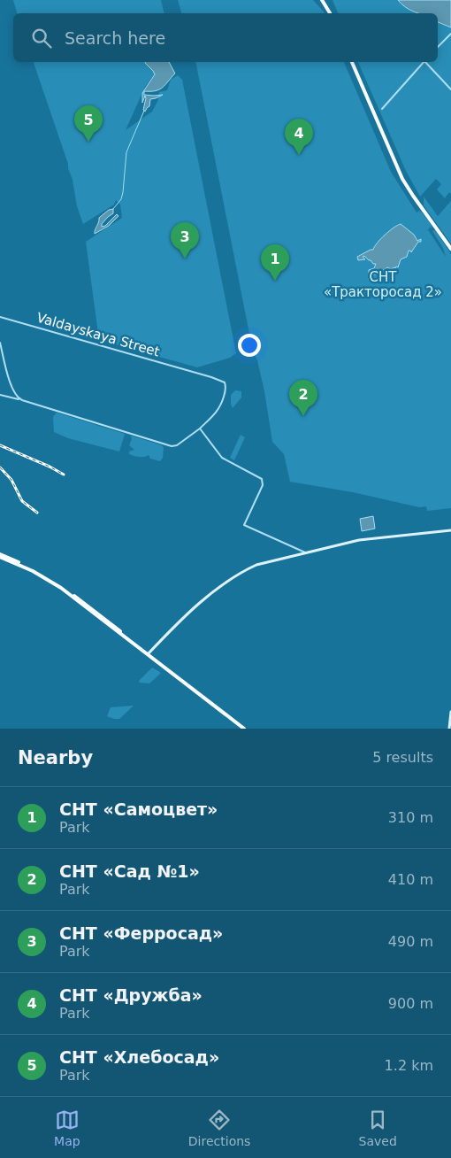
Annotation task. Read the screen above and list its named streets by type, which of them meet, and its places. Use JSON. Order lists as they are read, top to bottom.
{
  "streets": {
    "street": ["Valdayskaya Street"]
  },
  "parks": ["СНТ «Тракторосад 2»"],
  "page": {
    "search": "Search here",
    "pins": [
      "5",
      "4",
      "3",
      "1",
      "2"
    ],
    "heading": ["Nearby", "5 results"],
    "list": [
      {
        "mark": "1",
        "name": "СНТ «Самоцвет»",
        "note": "Park",
        "value": "310 m"
      },
      {
        "mark": "2",
        "name": "СНТ «Сад №1»",
        "note": "Park",
        "value": "410 m"
      },
      {
        "mark": "3",
        "name": "СНТ «Ферросад»",
        "note": "Park",
        "value": "490 m"
      },
      {
        "mark": "4",
        "name": "СНТ «Дружба»",
        "note": "Park",
        "value": "900 m"
      },
      {
        "mark": "5",
        "name": "СНТ «Хлебосад»",
        "note": "Park",
        "value": "1.2 km"
      }
    ],
    "nav": ["Map", "Directions", "Saved"]
  }
}
